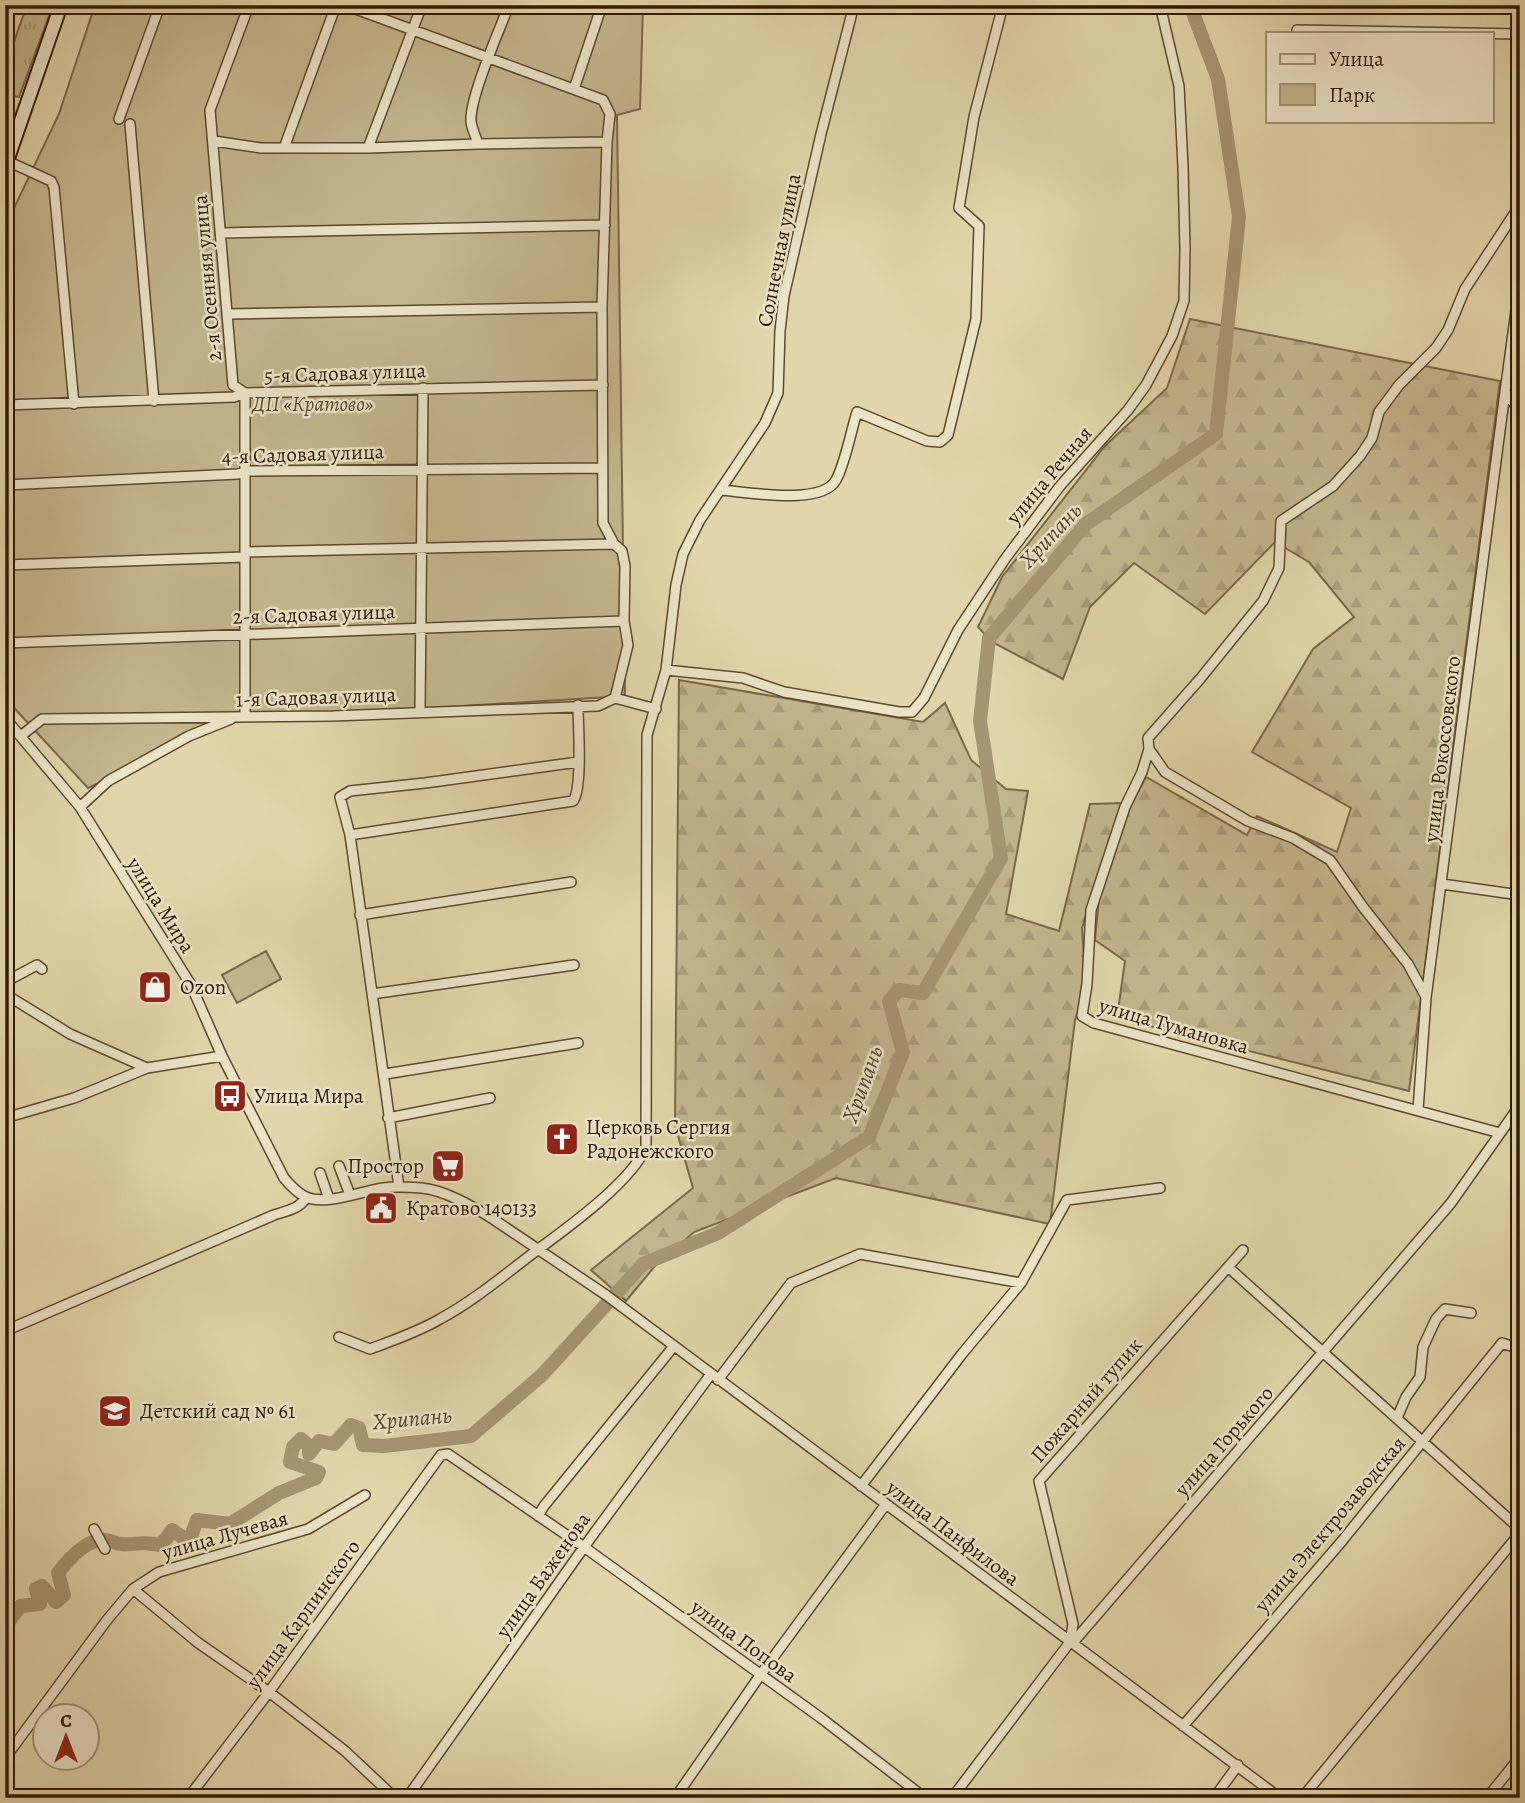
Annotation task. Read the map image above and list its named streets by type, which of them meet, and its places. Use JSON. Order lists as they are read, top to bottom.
{
  "streets": {
    "street": [
      "Солнечная улица",
      "2-я Осенняя улица",
      "5-я Садовая улица",
      "4-я Садовая улица",
      "улица Речная",
      "2-я Садовая улица",
      "1-я Садовая улица",
      "улица Рокоссовского",
      "улица Мира",
      "улица Тумановка",
      "Пожарный тупик",
      "улица Горького",
      "улица Электрозаводская",
      "улица Панфилова",
      "улица Лучевая",
      "улица Баженова",
      "улица Карпинского",
      "улица Попова"
    ]
  },
  "crossings": [
    ["Солнечная улица", "улица Речная"],
    ["Солнечная улица", "улица Панфилова"],
    ["2-я Осенняя улица", "5-я Садовая улица"],
    ["2-я Осенняя улица", "4-я Садовая улица"],
    ["2-я Осенняя улица", "2-я Садовая улица"],
    ["2-я Осенняя улица", "1-я Садовая улица"],
    ["1-я Садовая улица", "улица Мира"],
    ["улица Рокоссовского", "улица Тумановка"],
    ["улица Тумановка", "улица Горького"],
    ["Пожарный тупик", "улица Горького"],
    ["Пожарный тупик", "улица Панфилова"],
    ["улица Горького", "улица Панфилова"],
    ["улица Электрозаводская", "улица Панфилова"],
    ["улица Панфилова", "улица Баженова"],
    ["улица Баженова", "улица Попова"],
    ["улица Карпинского", "улица Попова"]
  ],
  "water": ["Хрипань"],
  "parks": ["ДП «Кратово»"],
  "places": {
    "shop": ["Ozon"],
    "bus stop": ["Улица Мира"],
    "church": ["Церковь Сергия Радонежского"],
    "supermarket": ["Простор"],
    "public building": ["Кратово 140133"],
    "school or university": ["Детский сад № 61"]
  },
  "legend": ["Улица", "Парк"],
  "north": "top"
}
